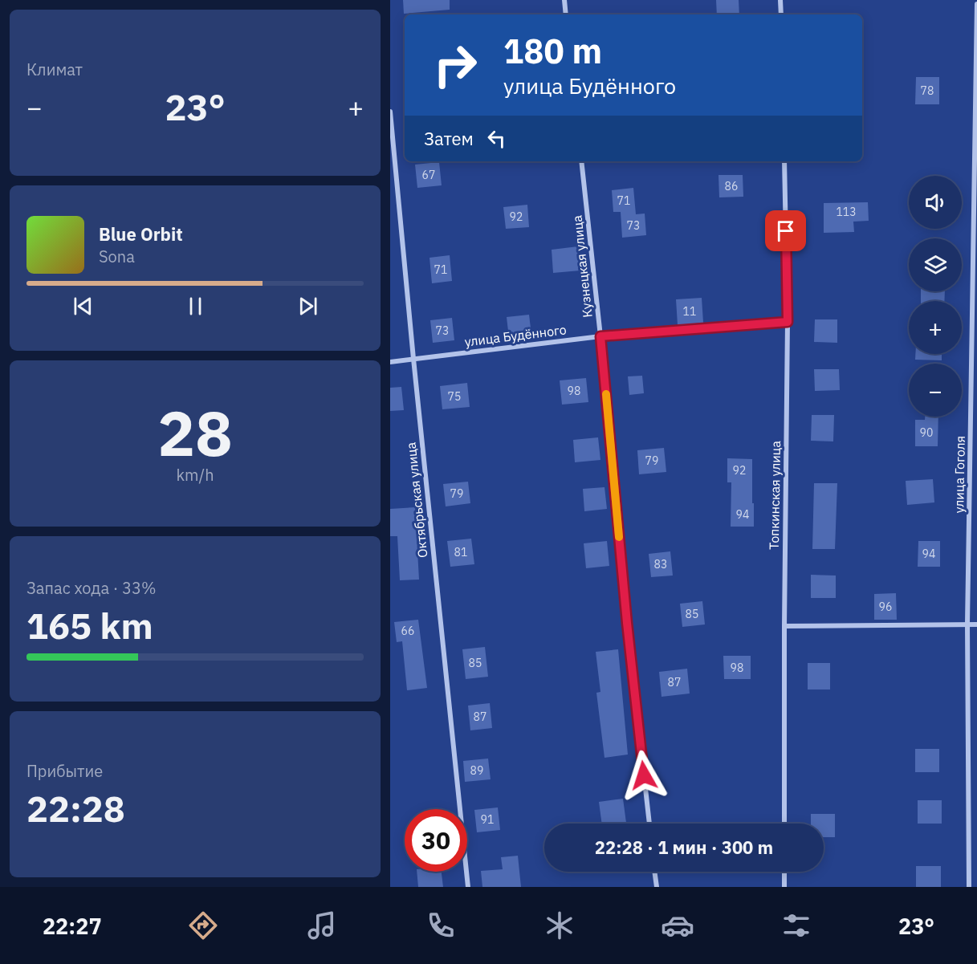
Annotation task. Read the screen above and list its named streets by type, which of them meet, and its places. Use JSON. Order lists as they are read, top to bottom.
{
  "streets": {
    "street": [
      "Кузнецкая улица",
      "улица Будённого",
      "улица Гоголя",
      "Топкинская улица",
      "Октябрьская улица"
    ]
  },
  "crossings": [
    ["Кузнецкая улица", "улица Будённого"],
    ["улица Будённого", "Топкинская улица"],
    ["улица Будённого", "Октябрьская улица"]
  ],
  "house_numbers": [
    "78",
    "67",
    "86",
    "71",
    "113",
    "92",
    "73",
    "71",
    "11",
    "73",
    "98",
    "75",
    "90",
    "79",
    "92",
    "79",
    "94",
    "81",
    "94",
    "83",
    "96",
    "85",
    "66",
    "85",
    "98",
    "87",
    "87",
    "89",
    "91"
  ],
  "page": {
    "tile": [
      "Климат",
      ["28", "km/h"],
      ["Запас хода · 33%", "165 km"],
      ["Прибытие", "22:28"]
    ],
    "turn": ["180 m", "улица Будённого"],
    "heat": ["−", "23°", "+"],
    "then": "Затем",
    "map_buttons": ["+", "−"],
    "song": ["Blue Orbit", "Sona"],
    "limit": "30",
    "trip": "22:28 · 1 мин · 300 m",
    "tabs": ["22:27", "23°"]
  }
}
